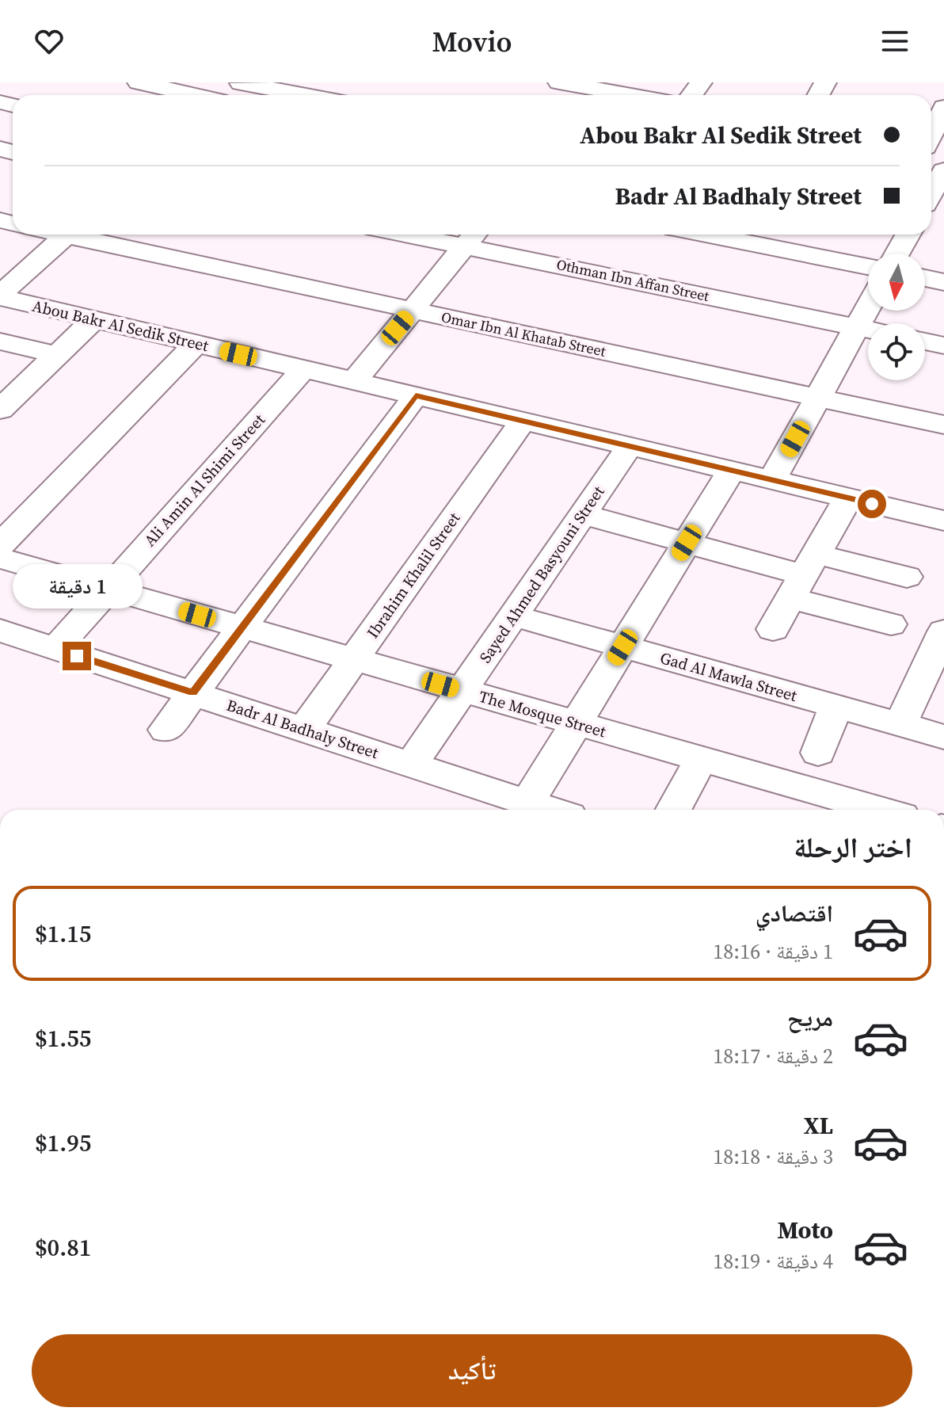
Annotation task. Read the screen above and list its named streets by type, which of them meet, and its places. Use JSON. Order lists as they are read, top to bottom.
{
  "streets": {
    "street": [
      "Othman Ibn Affan Street",
      "Abou Bakr Al Sedik Street",
      "Omar Ibn Al Khatab Street",
      "Ali Amin Al Shimi Street",
      "Sayed Ahmed Basyouni Street",
      "Ibrahim Khalil Street",
      "Gad Al Mawla Street",
      "The Mosque Street",
      "Badr Al Badhaly Street"
    ]
  },
  "crossings": [
    ["Abou Bakr Al Sedik Street", "Ali Amin Al Shimi Street"],
    ["Abou Bakr Al Sedik Street", "Sayed Ahmed Basyouni Street"],
    ["Abou Bakr Al Sedik Street", "Ibrahim Khalil Street"],
    ["Ali Amin Al Shimi Street", "The Mosque Street"],
    ["Ali Amin Al Shimi Street", "Badr Al Badhaly Street"],
    ["Sayed Ahmed Basyouni Street", "Gad Al Mawla Street"],
    ["Sayed Ahmed Basyouni Street", "The Mosque Street"],
    ["Sayed Ahmed Basyouni Street", "Badr Al Badhaly Street"],
    ["Ibrahim Khalil Street", "The Mosque Street"],
    ["Ibrahim Khalil Street", "Badr Al Badhaly Street"]
  ],
  "north": "bottom",
  "page": {
    "header": "Movio",
    "banner": ["Abou Bakr Al Sedik Street", "Badr Al Badhaly Street"],
    "bubble": "1 دقيقة",
    "heading": "اختر الرحلة",
    "list": [
      {
        "name": "اقتصادي",
        "note": "1 دقيقة · 18:16",
        "value": "$1.15"
      },
      {
        "name": "مريح",
        "note": "2 دقيقة · 18:17",
        "value": "$1.55"
      },
      {
        "name": "XL",
        "note": "3 دقيقة · 18:18",
        "value": "$1.95"
      },
      {
        "name": "Moto",
        "note": "4 دقيقة · 18:19",
        "value": "$0.81"
      }
    ],
    "buttons": "تأكيد"
  }
}
